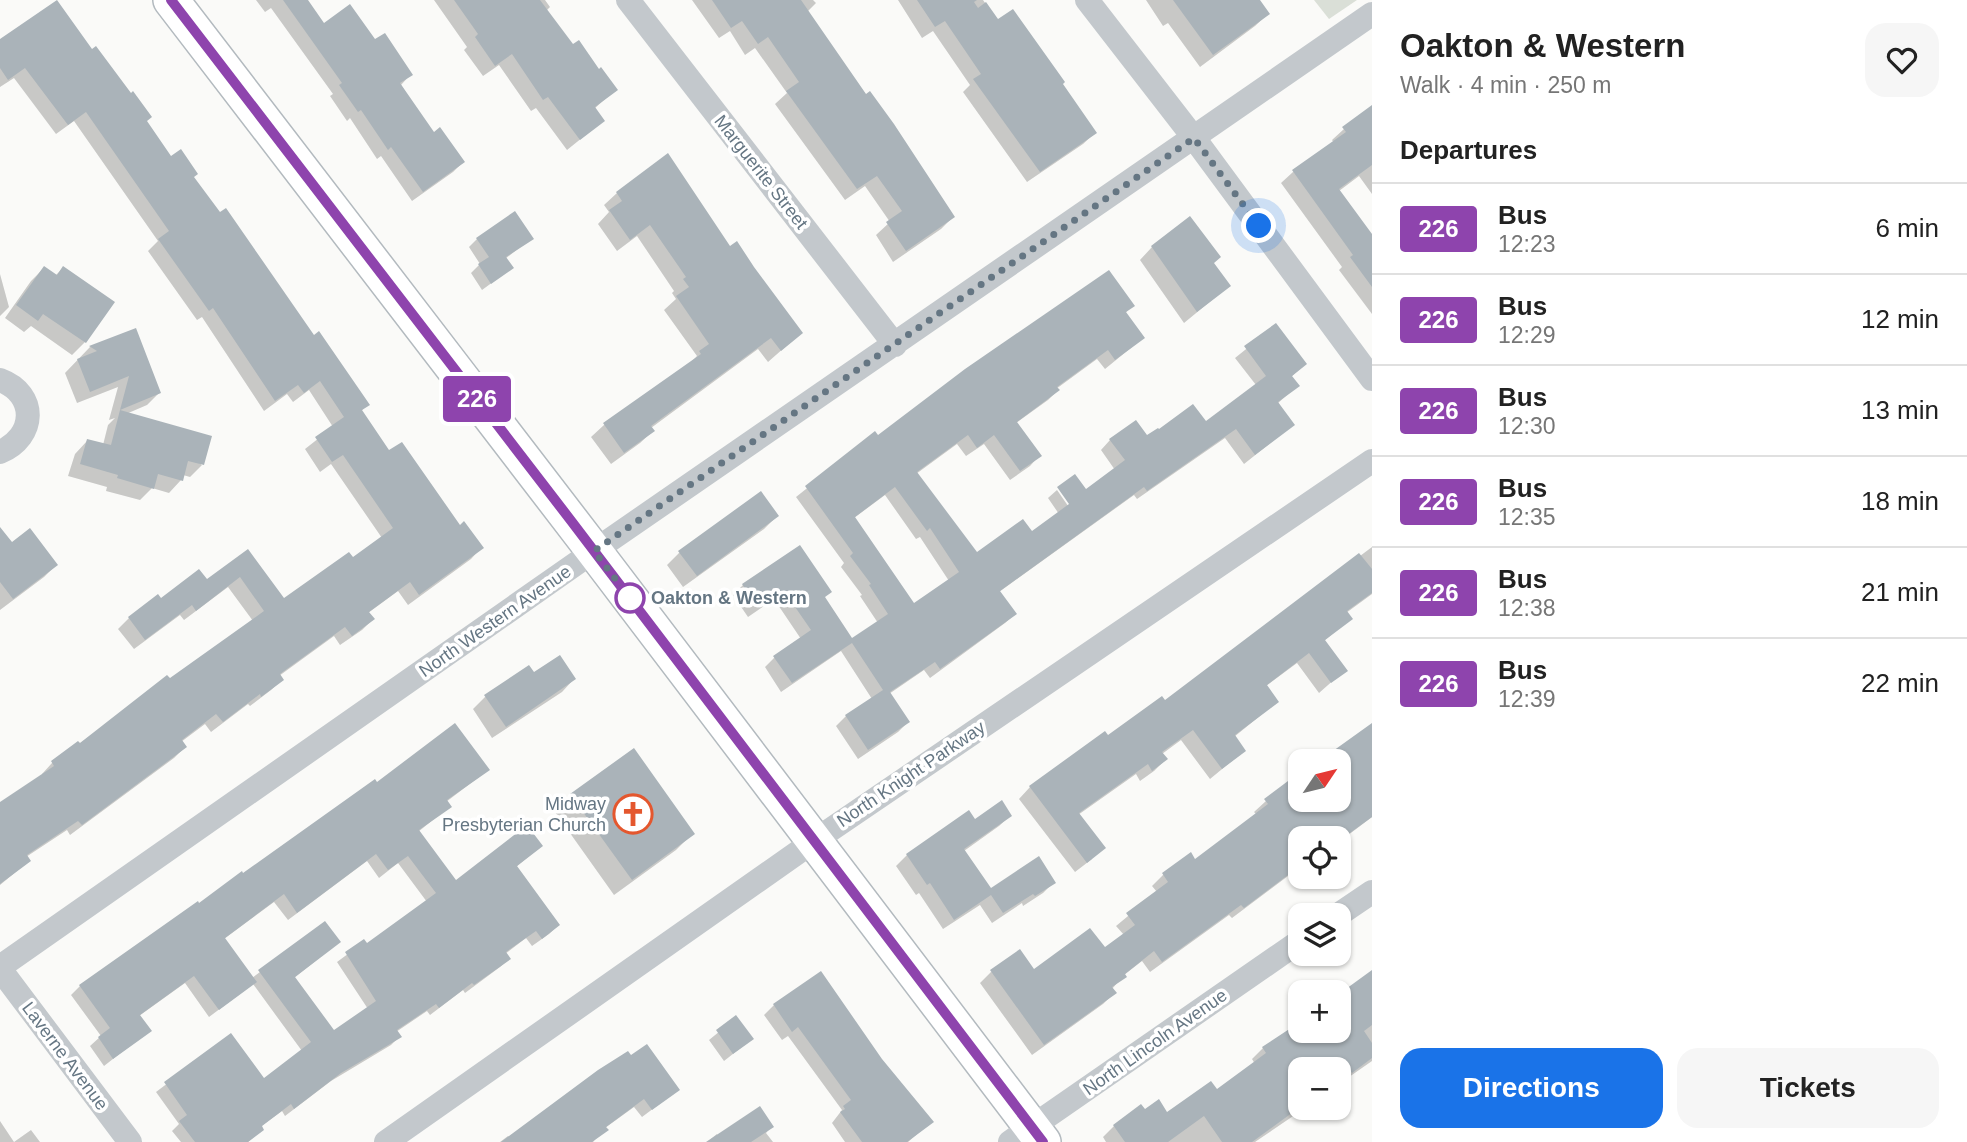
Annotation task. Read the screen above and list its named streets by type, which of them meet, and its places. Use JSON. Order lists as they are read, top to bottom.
{
  "streets": {
    "street": [
      "Marguerite Street",
      "North Western Avenue",
      "North Knight Parkway",
      "North Lincoln Avenue",
      "Laverne Avenue"
    ]
  },
  "crossings": [
    ["Marguerite Street", "North Western Avenue"],
    ["North Western Avenue", "Laverne Avenue"]
  ],
  "places": {
    "other": ["Oakton & Western"],
    "church": ["Midway Presbyterian Church"]
  },
  "lines": ["bus line 226"],
  "north": "top right",
  "page": {
    "on_map": "226",
    "heading": [
      ["Oakton & Western", "Walk · 4 min · 250 m"],
      "Departures"
    ],
    "list": [
      {
        "mark": "226",
        "name": "Bus",
        "note": "12:23",
        "value": "6 min"
      },
      {
        "mark": "226",
        "name": "Bus",
        "note": "12:29",
        "value": "12 min"
      },
      {
        "mark": "226",
        "name": "Bus",
        "note": "12:30",
        "value": "13 min"
      },
      {
        "mark": "226",
        "name": "Bus",
        "note": "12:35",
        "value": "18 min"
      },
      {
        "mark": "226",
        "name": "Bus",
        "note": "12:38",
        "value": "21 min"
      },
      {
        "mark": "226",
        "name": "Bus",
        "note": "12:39",
        "value": "22 min"
      }
    ],
    "map_buttons": ["+", "−"],
    "buttons": ["Directions", "Tickets"]
  }
}
